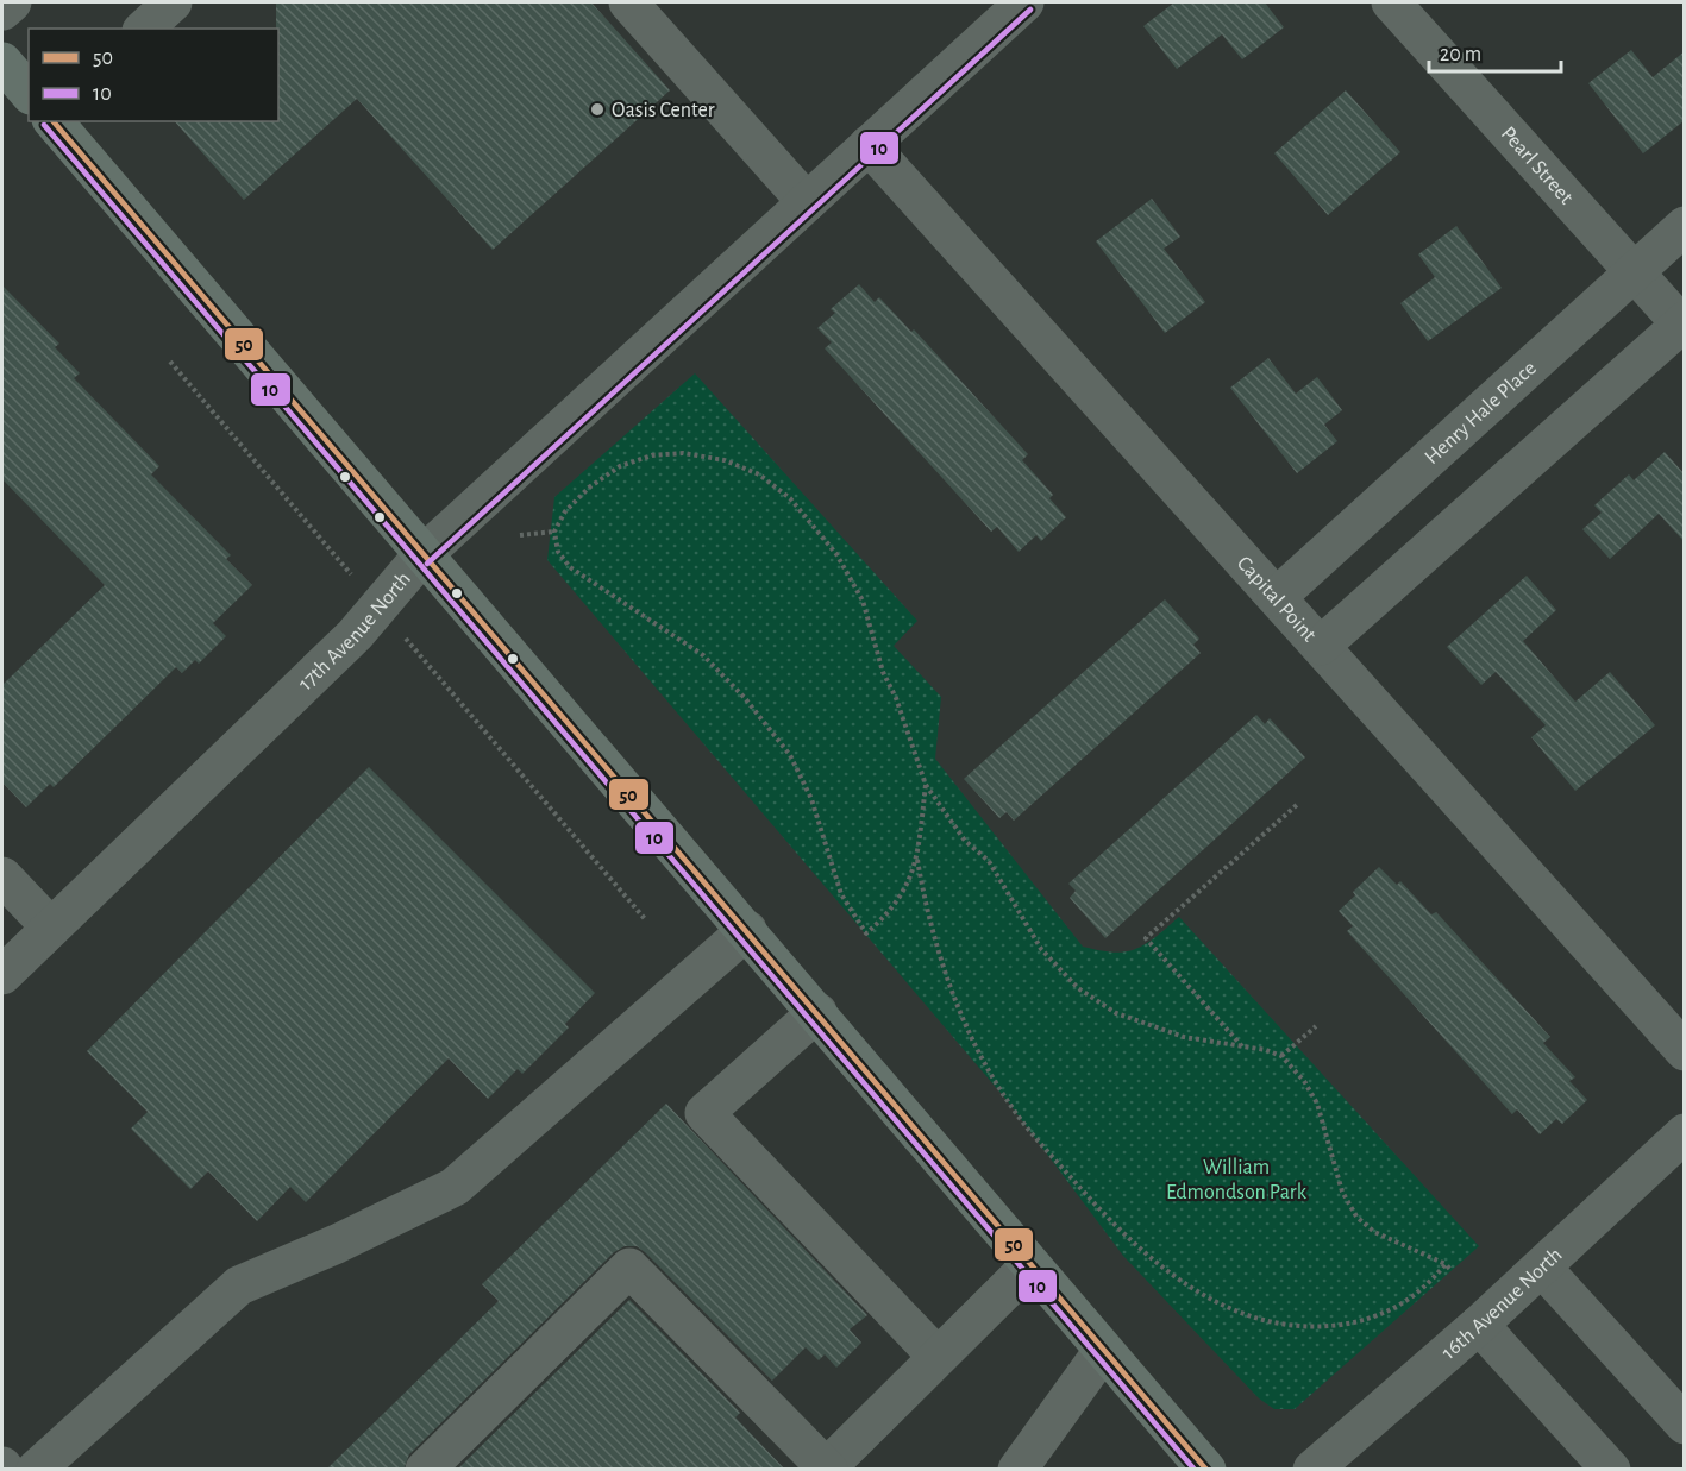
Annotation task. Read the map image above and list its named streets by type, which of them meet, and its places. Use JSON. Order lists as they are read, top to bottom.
{
  "streets": {
    "street": [
      "Pearl Street",
      "Henry Hale Place",
      "Capital Point",
      "17th Avenue North",
      "16th Avenue North"
    ]
  },
  "crossings": [
    ["Pearl Street", "Henry Hale Place"],
    ["Henry Hale Place", "Capital Point"],
    ["Capital Point", "17th Avenue North"]
  ],
  "parks": ["William Edmondson Park"],
  "places": ["Oasis Center"],
  "lines": ["transit line 10", "transit line 50"],
  "legend": ["50", "10"],
  "scale_bar": "20 m"
}
